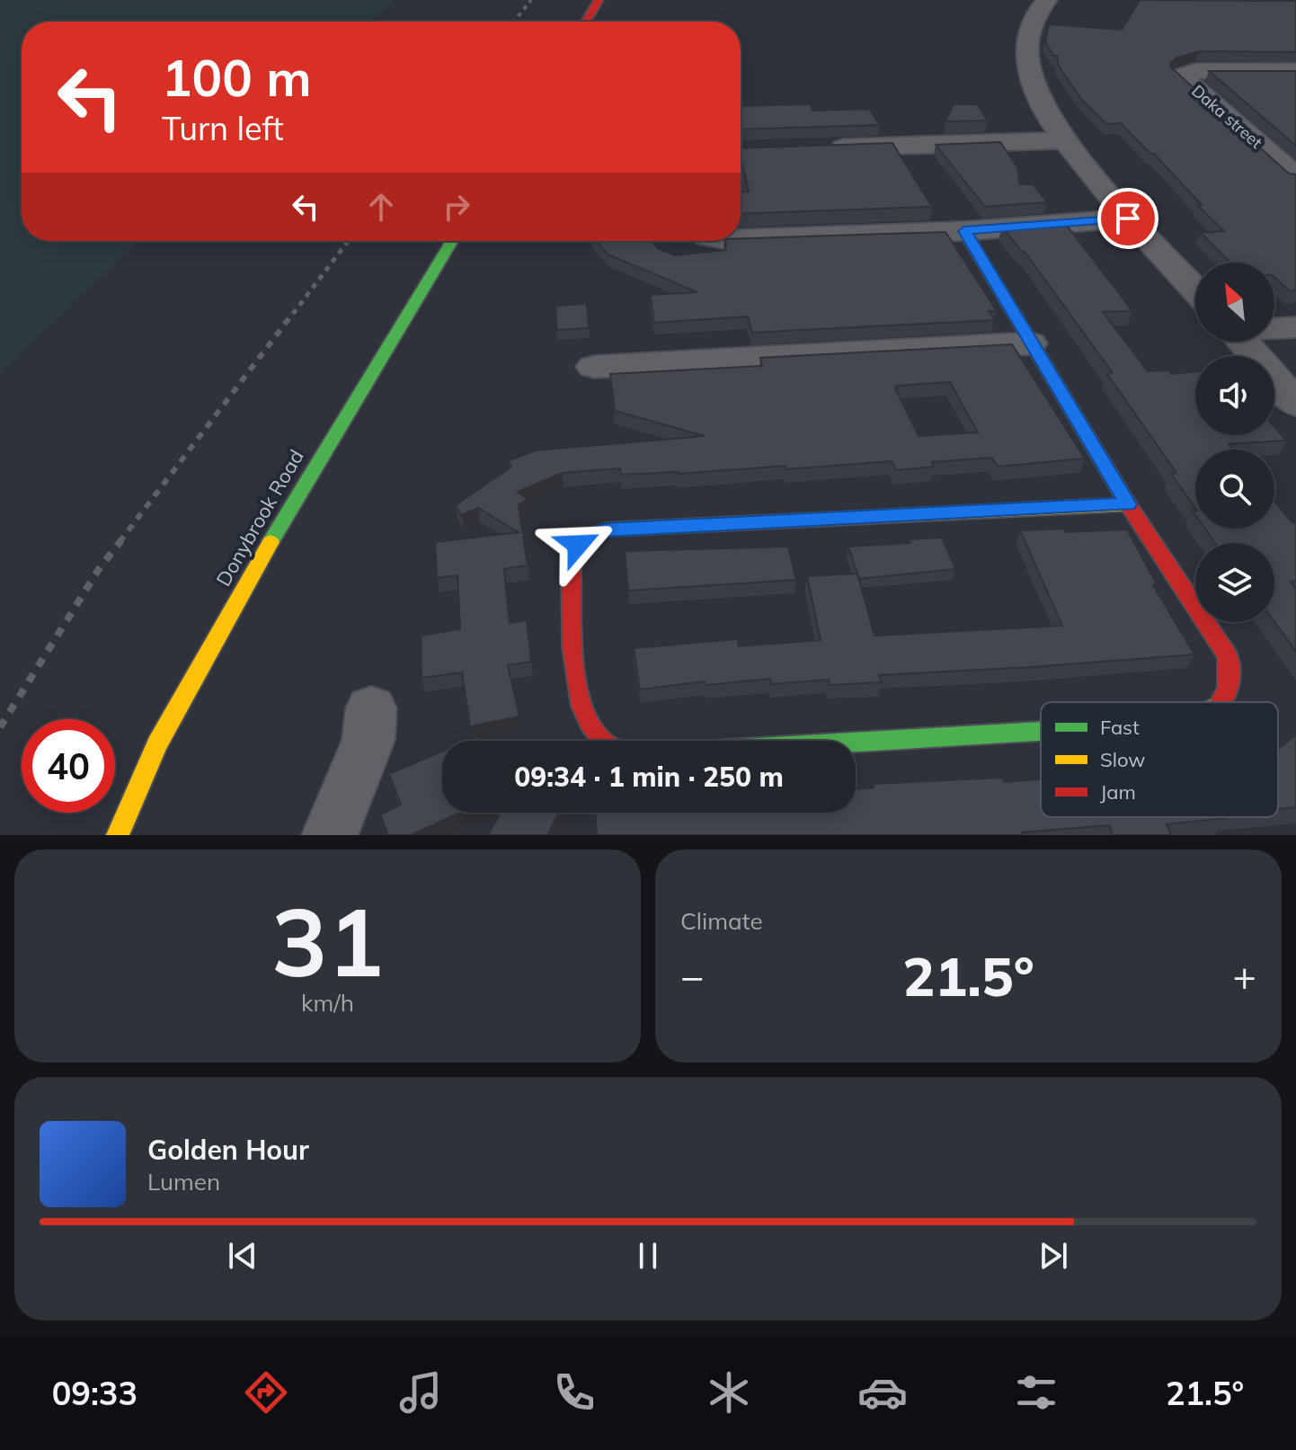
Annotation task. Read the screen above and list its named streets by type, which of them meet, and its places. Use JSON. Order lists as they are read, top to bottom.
{
  "streets": {
    "street": ["Daka street", "Donybrook Road"]
  },
  "legend": ["Fast", "Slow", "Jam"],
  "north": "top left",
  "page": {
    "turn": ["100 m", "Turn left"],
    "limit": "40",
    "trip": "09:34 · 1 min · 250 m",
    "tile": [
      ["31", "km/h"],
      "Climate"
    ],
    "heat": ["−", "21.5°", "+"],
    "song": ["Golden Hour", "Lumen"],
    "tabs": ["09:33", "21.5°"]
  }
}
